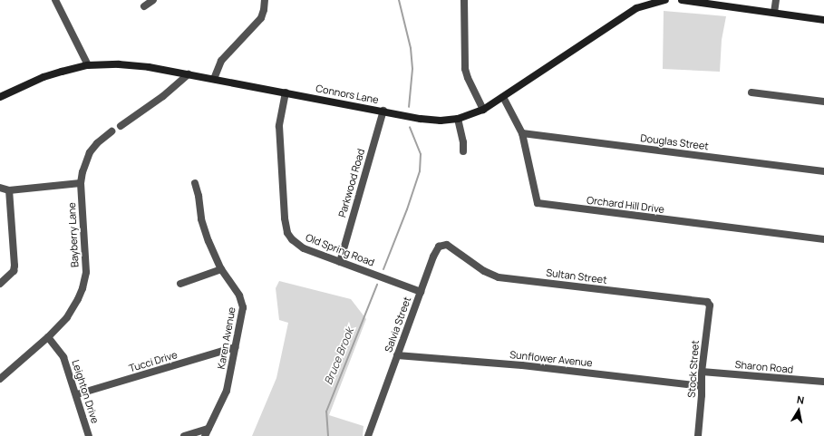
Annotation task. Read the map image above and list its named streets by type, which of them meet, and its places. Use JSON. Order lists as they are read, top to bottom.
{
  "streets": {
    "street": [
      "Connors Lane",
      "Douglas Street",
      "Parkwood Road",
      "Orchard Hill Drive",
      "Bayberry Lane",
      "Old Spring Road",
      "Sultan Street",
      "Salvia Street",
      "Karen Avenue",
      "Sunflower Avenue",
      "Tucci Drive",
      "Sharon Road",
      "Stock Street",
      "Leighton Drive"
    ]
  },
  "crossings": [
    ["Connors Lane", "Parkwood Road"],
    ["Connors Lane", "Orchard Hill Drive"],
    ["Connors Lane", "Old Spring Road"],
    ["Douglas Street", "Orchard Hill Drive"],
    ["Parkwood Road", "Old Spring Road"],
    ["Bayberry Lane", "Leighton Drive"],
    ["Old Spring Road", "Salvia Street"],
    ["Sultan Street", "Salvia Street"],
    ["Sultan Street", "Stock Street"],
    ["Salvia Street", "Sunflower Avenue"],
    ["Karen Avenue", "Tucci Drive"],
    ["Sunflower Avenue", "Stock Street"],
    ["Tucci Drive", "Leighton Drive"],
    ["Sharon Road", "Stock Street"]
  ],
  "water": ["Bruce Brook"],
  "north": "top"
}
